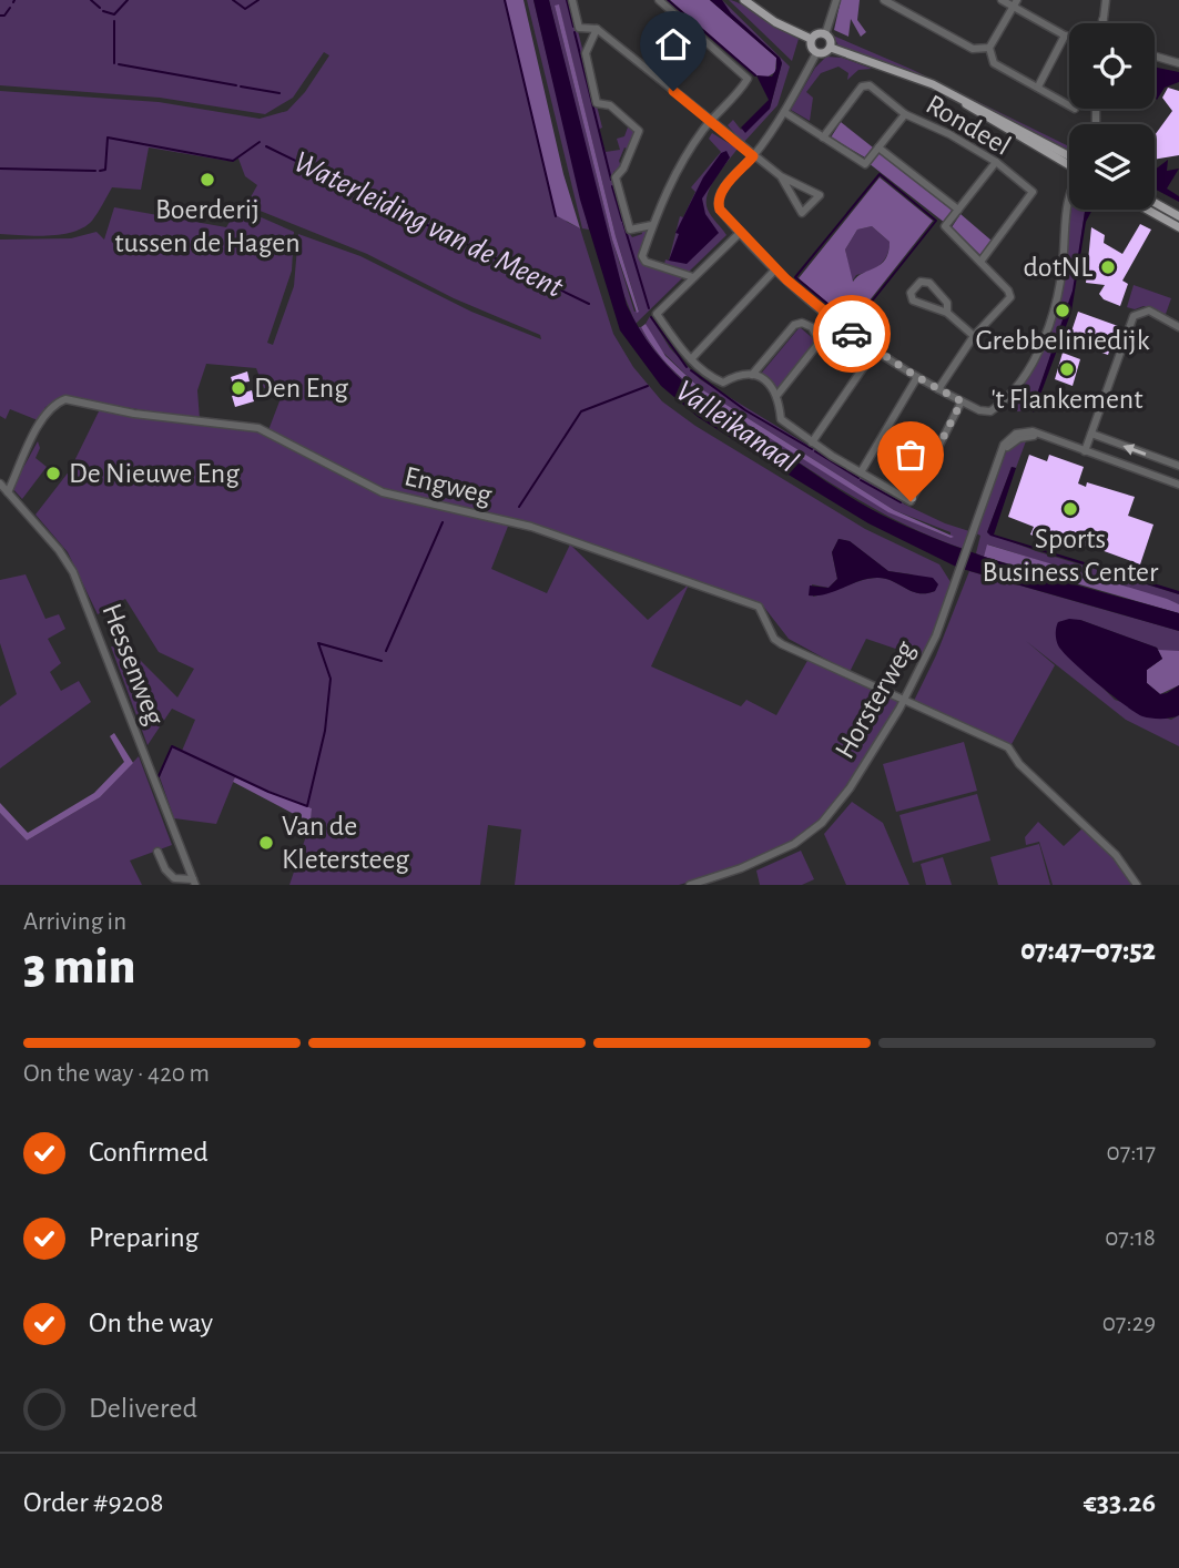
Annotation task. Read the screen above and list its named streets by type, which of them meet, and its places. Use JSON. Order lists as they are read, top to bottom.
{
  "streets": {
    "street": [
      "Rondeel",
      "Engweg",
      "Hessenweg",
      "Horsterweg"
    ]
  },
  "crossings": [
    ["Engweg", "Hessenweg"],
    ["Engweg", "Horsterweg"]
  ],
  "water": ["Waterleiding van de Meent", "Valleikanaal"],
  "places": [
    "Boerderij tussen de Hagen",
    "dotNL",
    "Grebbeliniedijk",
    "'t Flankement",
    "Den Eng",
    "De Nieuwe Eng",
    "Sports Business Center",
    "Van de Kletersteeg"
  ],
  "page": {
    "heading": ["3 min", "Arriving in", "07:47–07:52"],
    "panel": ["Order #9208", "€33.26"],
    "bar": "On the way · 420 m",
    "list": [
      ["Confirmed", "07:17"],
      ["Preparing", "07:18"],
      ["On the way", "07:29"],
      "Delivered"
    ]
  }
}
